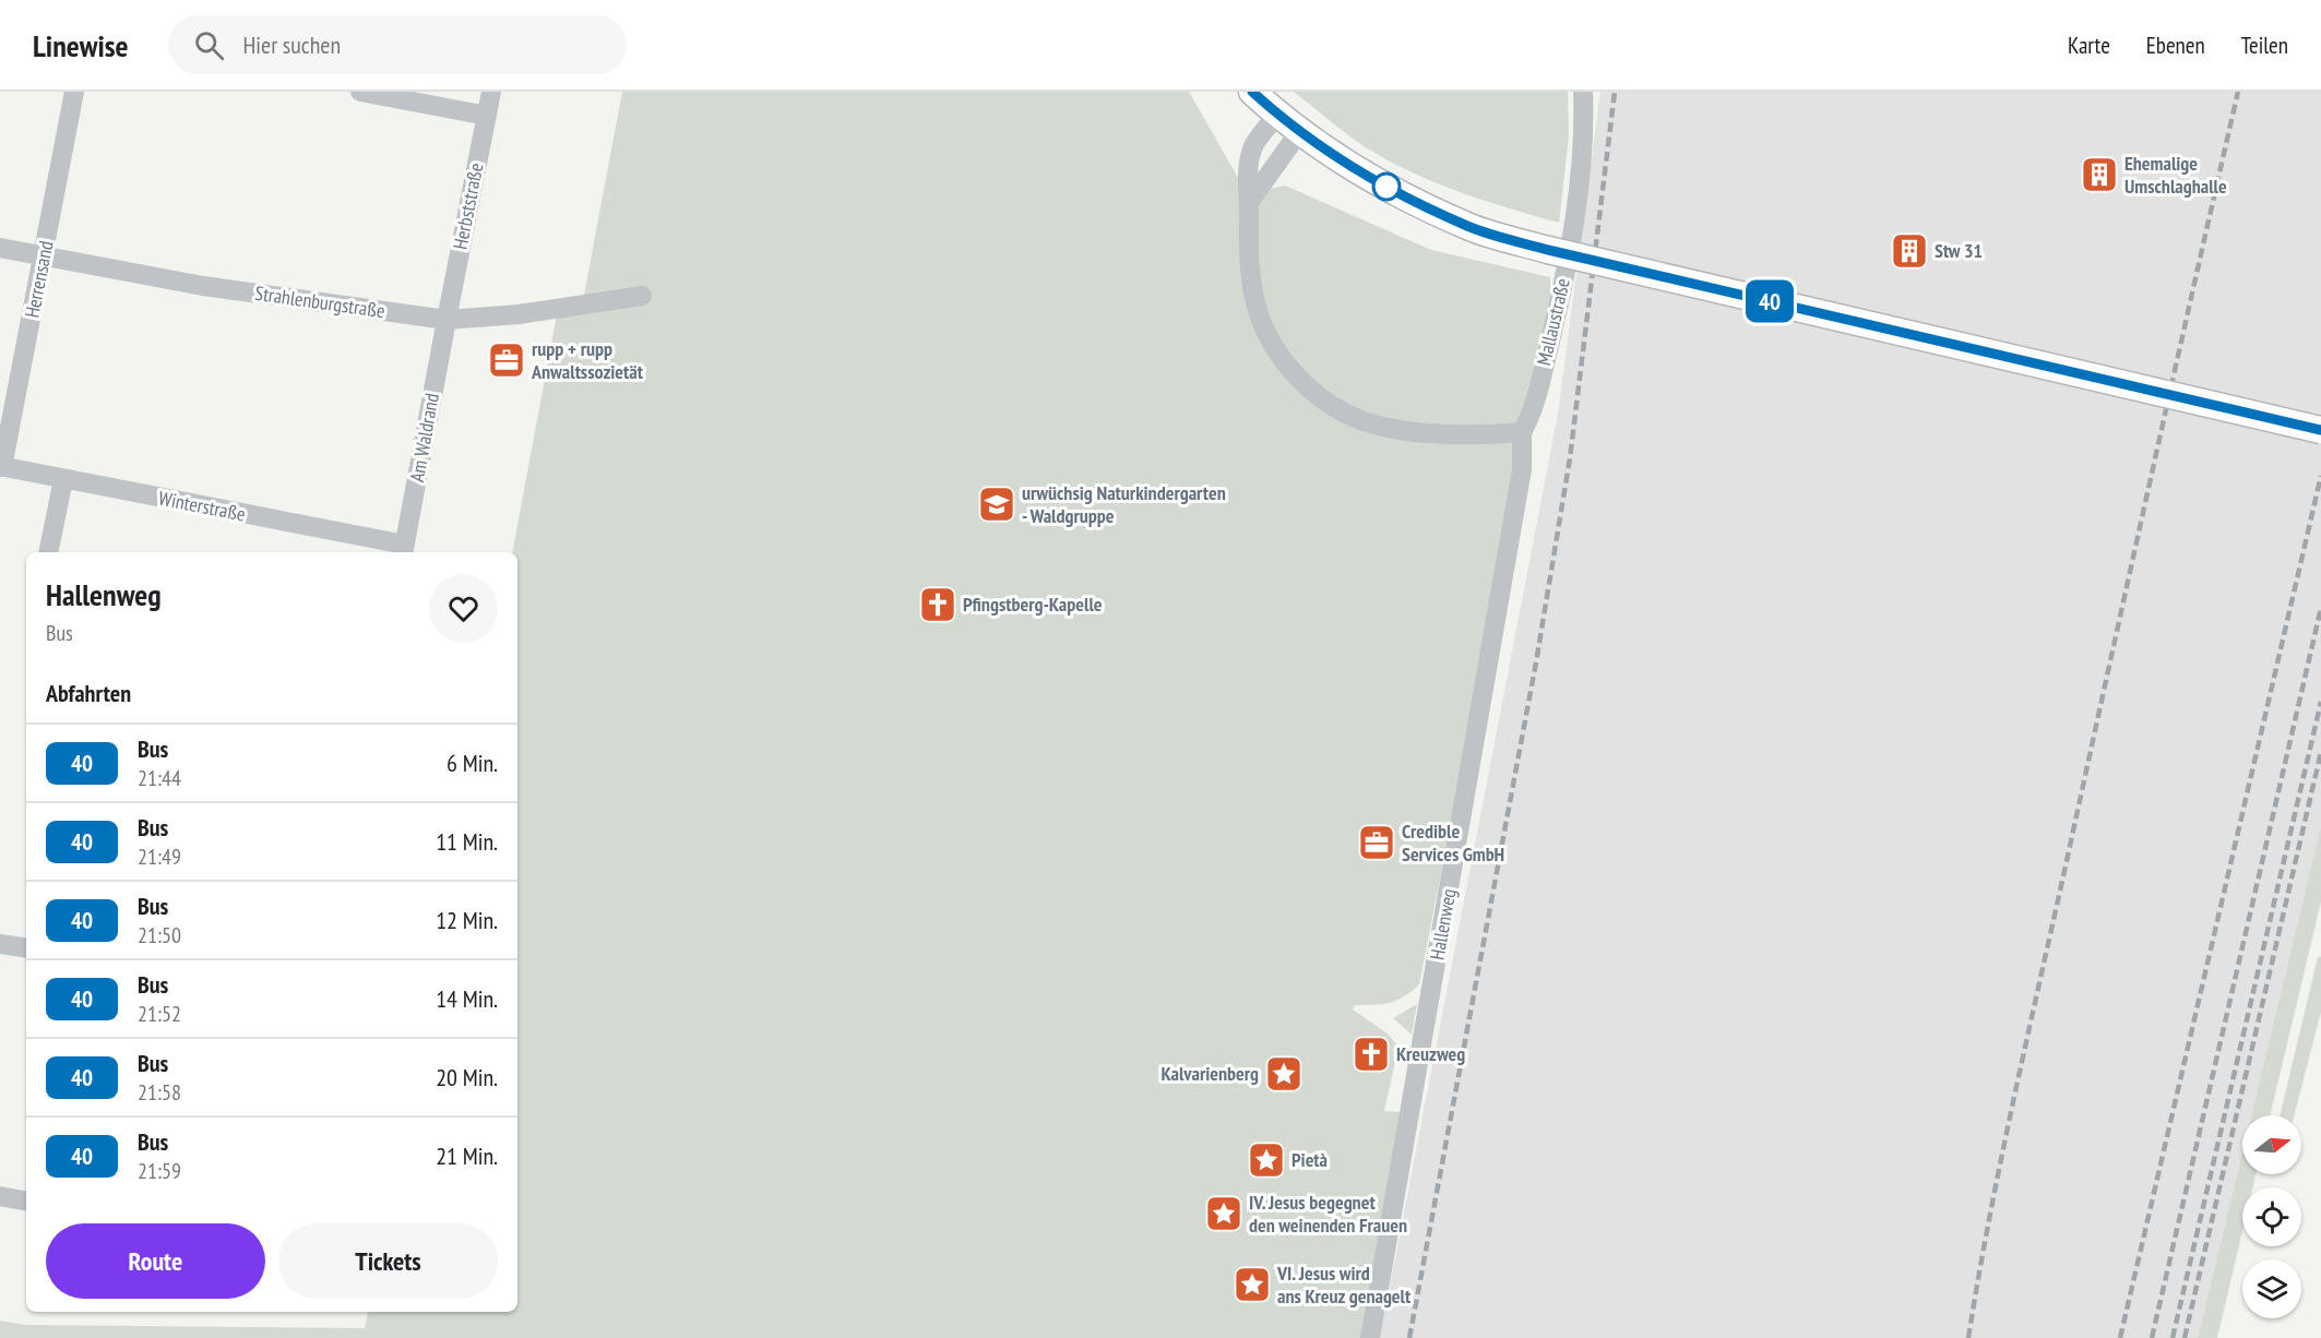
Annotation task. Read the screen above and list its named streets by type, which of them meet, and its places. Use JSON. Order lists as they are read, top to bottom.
{
  "streets": {
    "street": [
      "Herbststraße",
      "Herrensand",
      "Strahlenburgstraße",
      "Mallaustraße",
      "Am Waldrand",
      "Winterstraße",
      "Hallenweg"
    ]
  },
  "crossings": [
    ["Herbststraße", "Strahlenburgstraße"],
    ["Herbststraße", "Am Waldrand"],
    ["Herrensand", "Strahlenburgstraße"],
    ["Herrensand", "Winterstraße"],
    ["Strahlenburgstraße", "Am Waldrand"],
    ["Mallaustraße", "Hallenweg"],
    ["Am Waldrand", "Winterstraße"]
  ],
  "places": {
    "building": ["Ehemalige Umschlaghalle", "Stw 31"],
    "office": ["rupp + rupp Anwaltssozietät", "Credible Services GmbH"],
    "school or university": ["urwüchsig Naturkindergarten - Waldgruppe"],
    "church": ["Pfingstberg-Kapelle", "Kreuzweg"],
    "place": [
      "Kalvarienberg",
      "Pietà",
      "IV. Jesus begegnet den weinenden Frauen",
      "VI. Jesus wird ans Kreuz genagelt"
    ]
  },
  "lines": ["bus line 40"],
  "north": "right",
  "page": {
    "header": "Linewise",
    "search": "Hier suchen",
    "nav": ["Karte", "Ebenen", "Teilen"],
    "on_map": "40",
    "heading": [
      ["Hallenweg", "Bus"],
      "Abfahrten"
    ],
    "list": [
      {
        "mark": "40",
        "name": "Bus",
        "note": "21:44",
        "value": "6 Min."
      },
      {
        "mark": "40",
        "name": "Bus",
        "note": "21:49",
        "value": "11 Min."
      },
      {
        "mark": "40",
        "name": "Bus",
        "note": "21:50",
        "value": "12 Min."
      },
      {
        "mark": "40",
        "name": "Bus",
        "note": "21:52",
        "value": "14 Min."
      },
      {
        "mark": "40",
        "name": "Bus",
        "note": "21:58",
        "value": "20 Min."
      },
      {
        "mark": "40",
        "name": "Bus",
        "note": "21:59",
        "value": "21 Min."
      }
    ],
    "buttons": ["Route", "Tickets"]
  }
}
